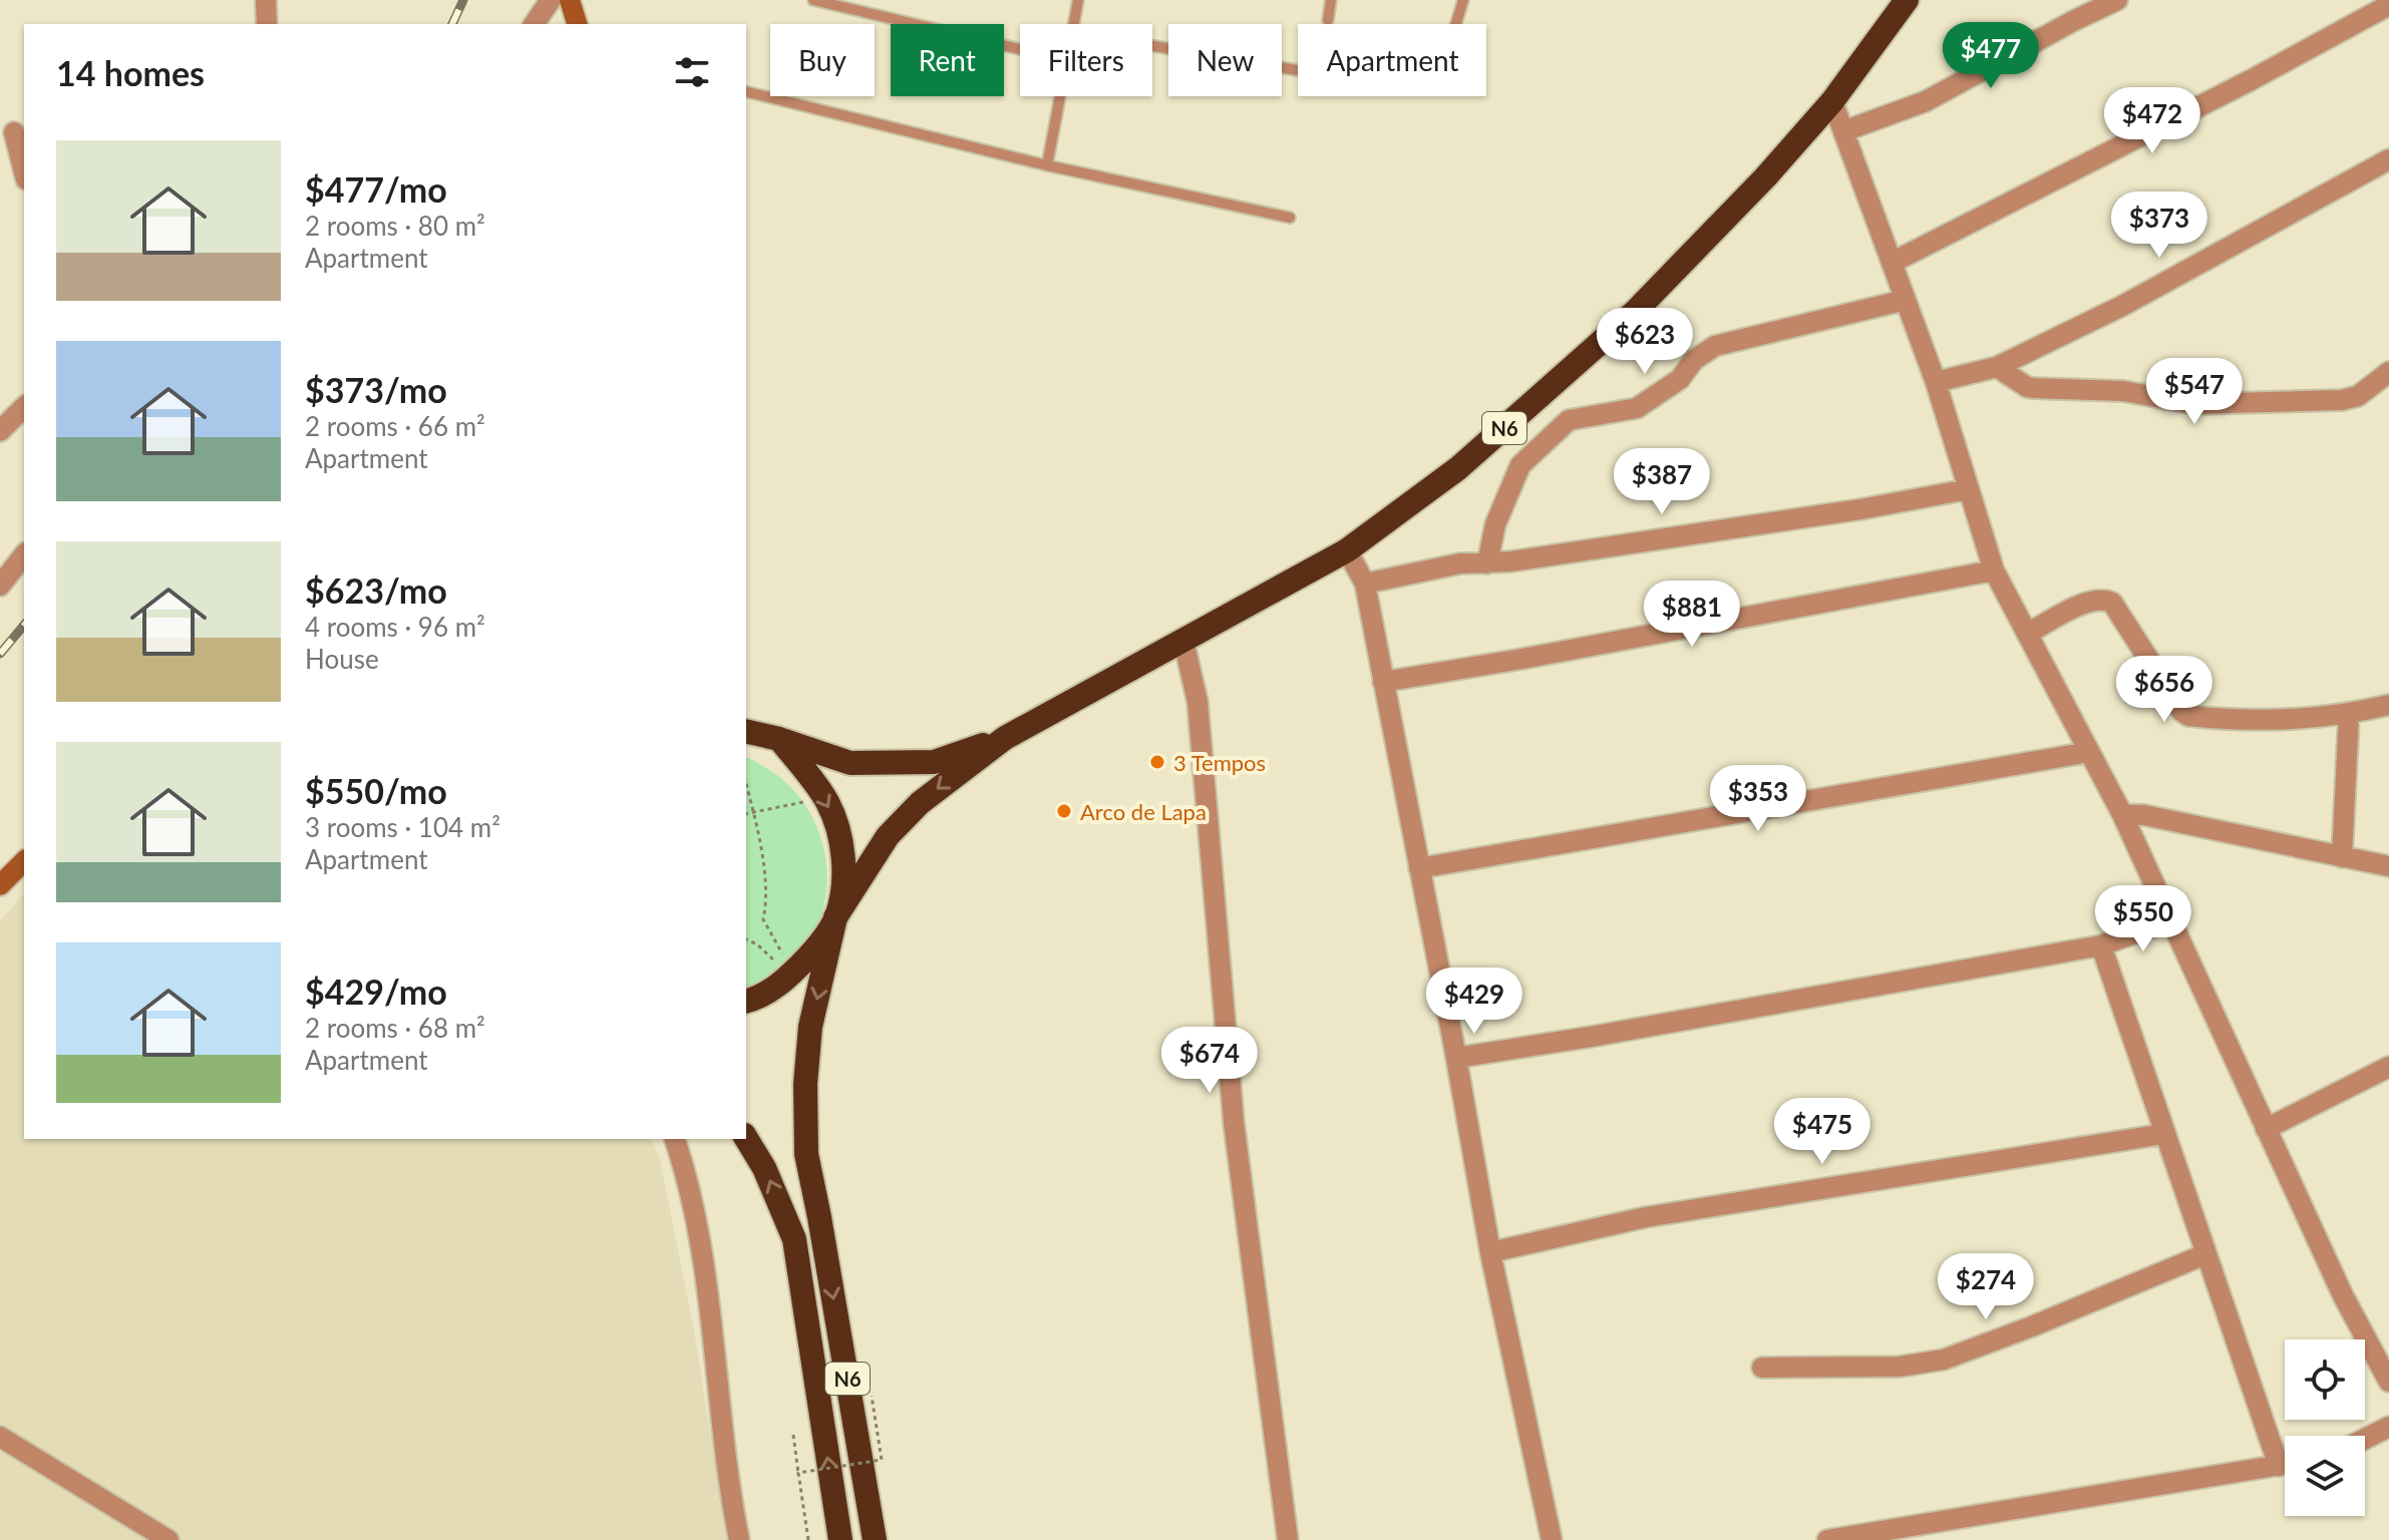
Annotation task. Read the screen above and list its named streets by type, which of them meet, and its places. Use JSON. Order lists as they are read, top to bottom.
{
  "streets": {
    "highway": ["N6"]
  },
  "places": ["3 Tempos", "Arco de Lapa"],
  "page": {
    "price": [
      "$477",
      "$472",
      "$373",
      "$623",
      "$547",
      "$387",
      "$881",
      "$656",
      "$353",
      "$550",
      "$429",
      "$674",
      "$475",
      "$274"
    ],
    "chip": [
      "Buy",
      "Rent",
      "Filters",
      "New",
      "Apartment"
    ],
    "heading": "14 homes",
    "list": [
      {
        "name": "$477/mo",
        "note": "2 rooms · 80 m² · Apartment"
      },
      {
        "name": "$373/mo",
        "note": "2 rooms · 66 m² · Apartment"
      },
      {
        "name": "$623/mo",
        "note": "4 rooms · 96 m² · House"
      },
      {
        "name": "$550/mo",
        "note": "3 rooms · 104 m² · Apartment"
      },
      {
        "name": "$429/mo",
        "note": "2 rooms · 68 m² · Apartment"
      }
    ]
  }
}
